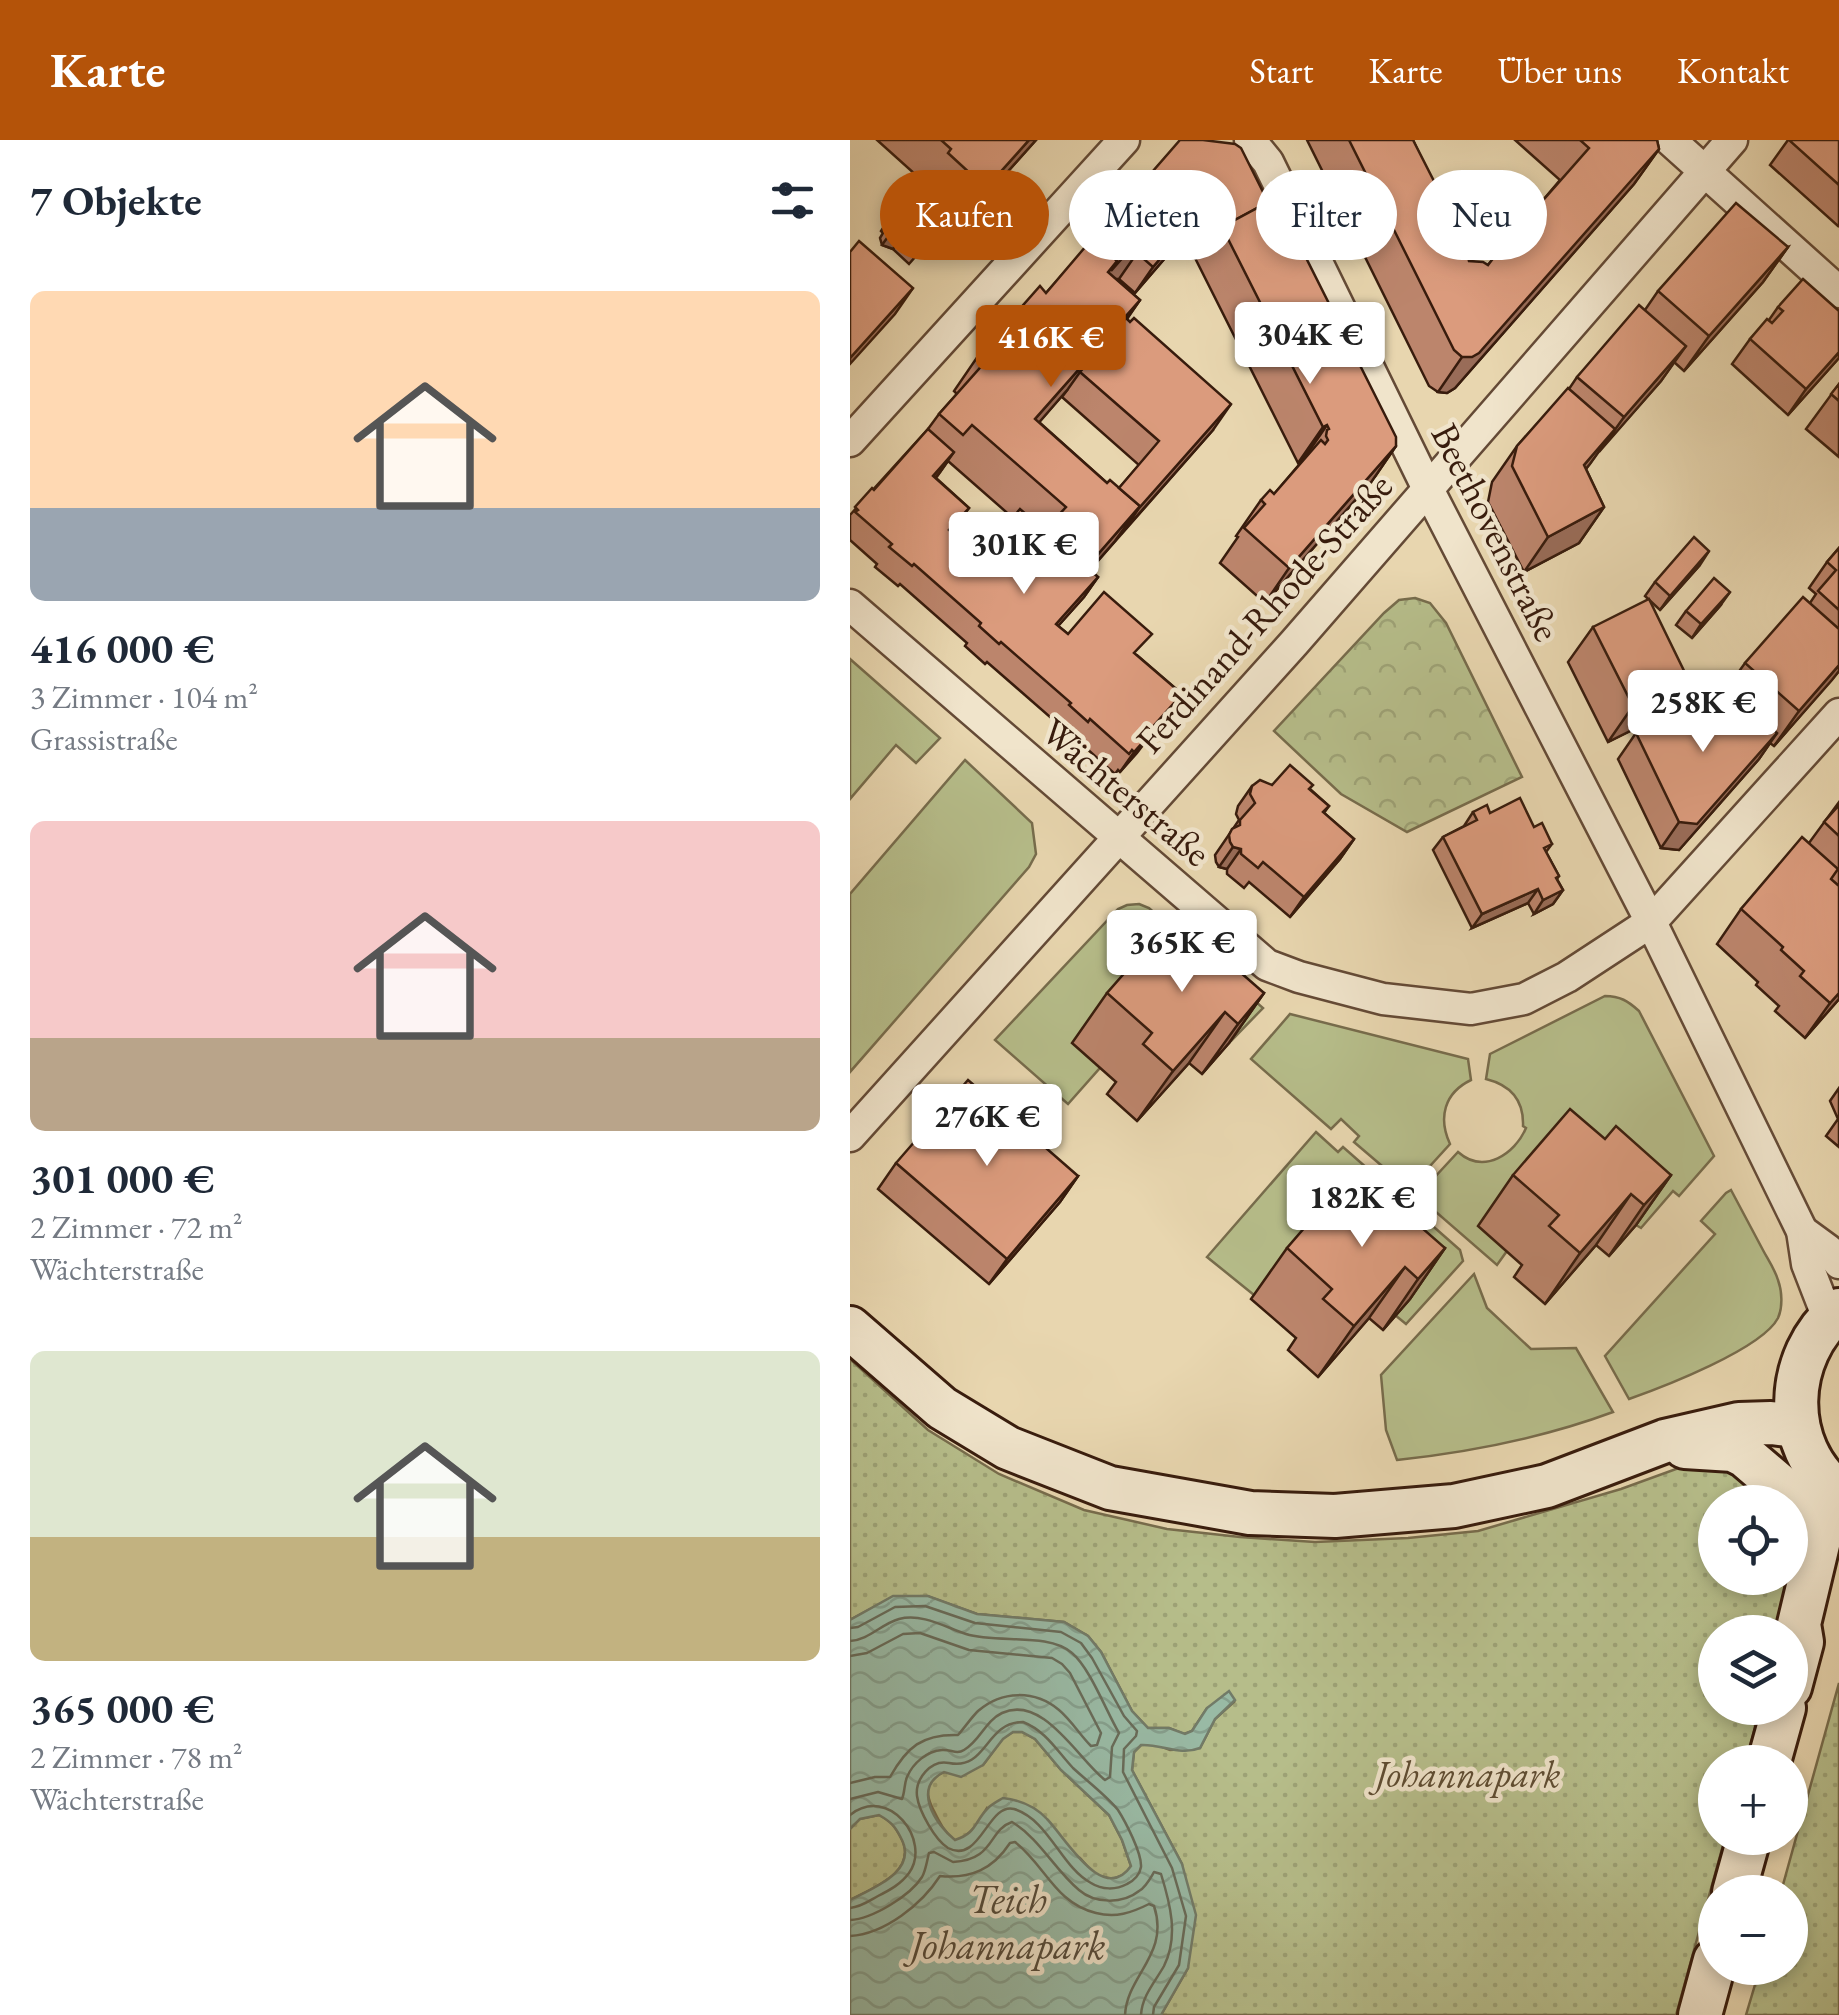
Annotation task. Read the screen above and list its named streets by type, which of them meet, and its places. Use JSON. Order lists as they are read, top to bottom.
{
  "streets": {
    "street": ["Beethovenstraße", "Ferdinand-Rhode-Straße", "Wächterstraße"]
  },
  "crossings": [
    ["Beethovenstraße", "Ferdinand-Rhode-Straße"],
    ["Beethovenstraße", "Wächterstraße"],
    ["Ferdinand-Rhode-Straße", "Wächterstraße"]
  ],
  "water": ["Teich Johannapark"],
  "parks": ["Johannapark"],
  "page": {
    "header": "Karte",
    "nav": [
      "Start",
      "Karte",
      "Über uns",
      "Kontakt"
    ],
    "heading": "7 Objekte",
    "chip": [
      "Kaufen",
      "Mieten",
      "Filter",
      "Neu"
    ],
    "list": [
      {
        "name": "416 000 €",
        "note": "3 Zimmer · 104 m² · Grassistraße"
      },
      {
        "name": "301 000 €",
        "note": "2 Zimmer · 72 m² · Wächterstraße"
      },
      {
        "name": "365 000 €",
        "note": "2 Zimmer · 78 m² · Wächterstraße"
      }
    ],
    "price": [
      "304K €",
      "416K €",
      "301K €",
      "258K €",
      "365K €",
      "276K €",
      "182K €"
    ],
    "map_buttons": ["+", "−"]
  }
}
